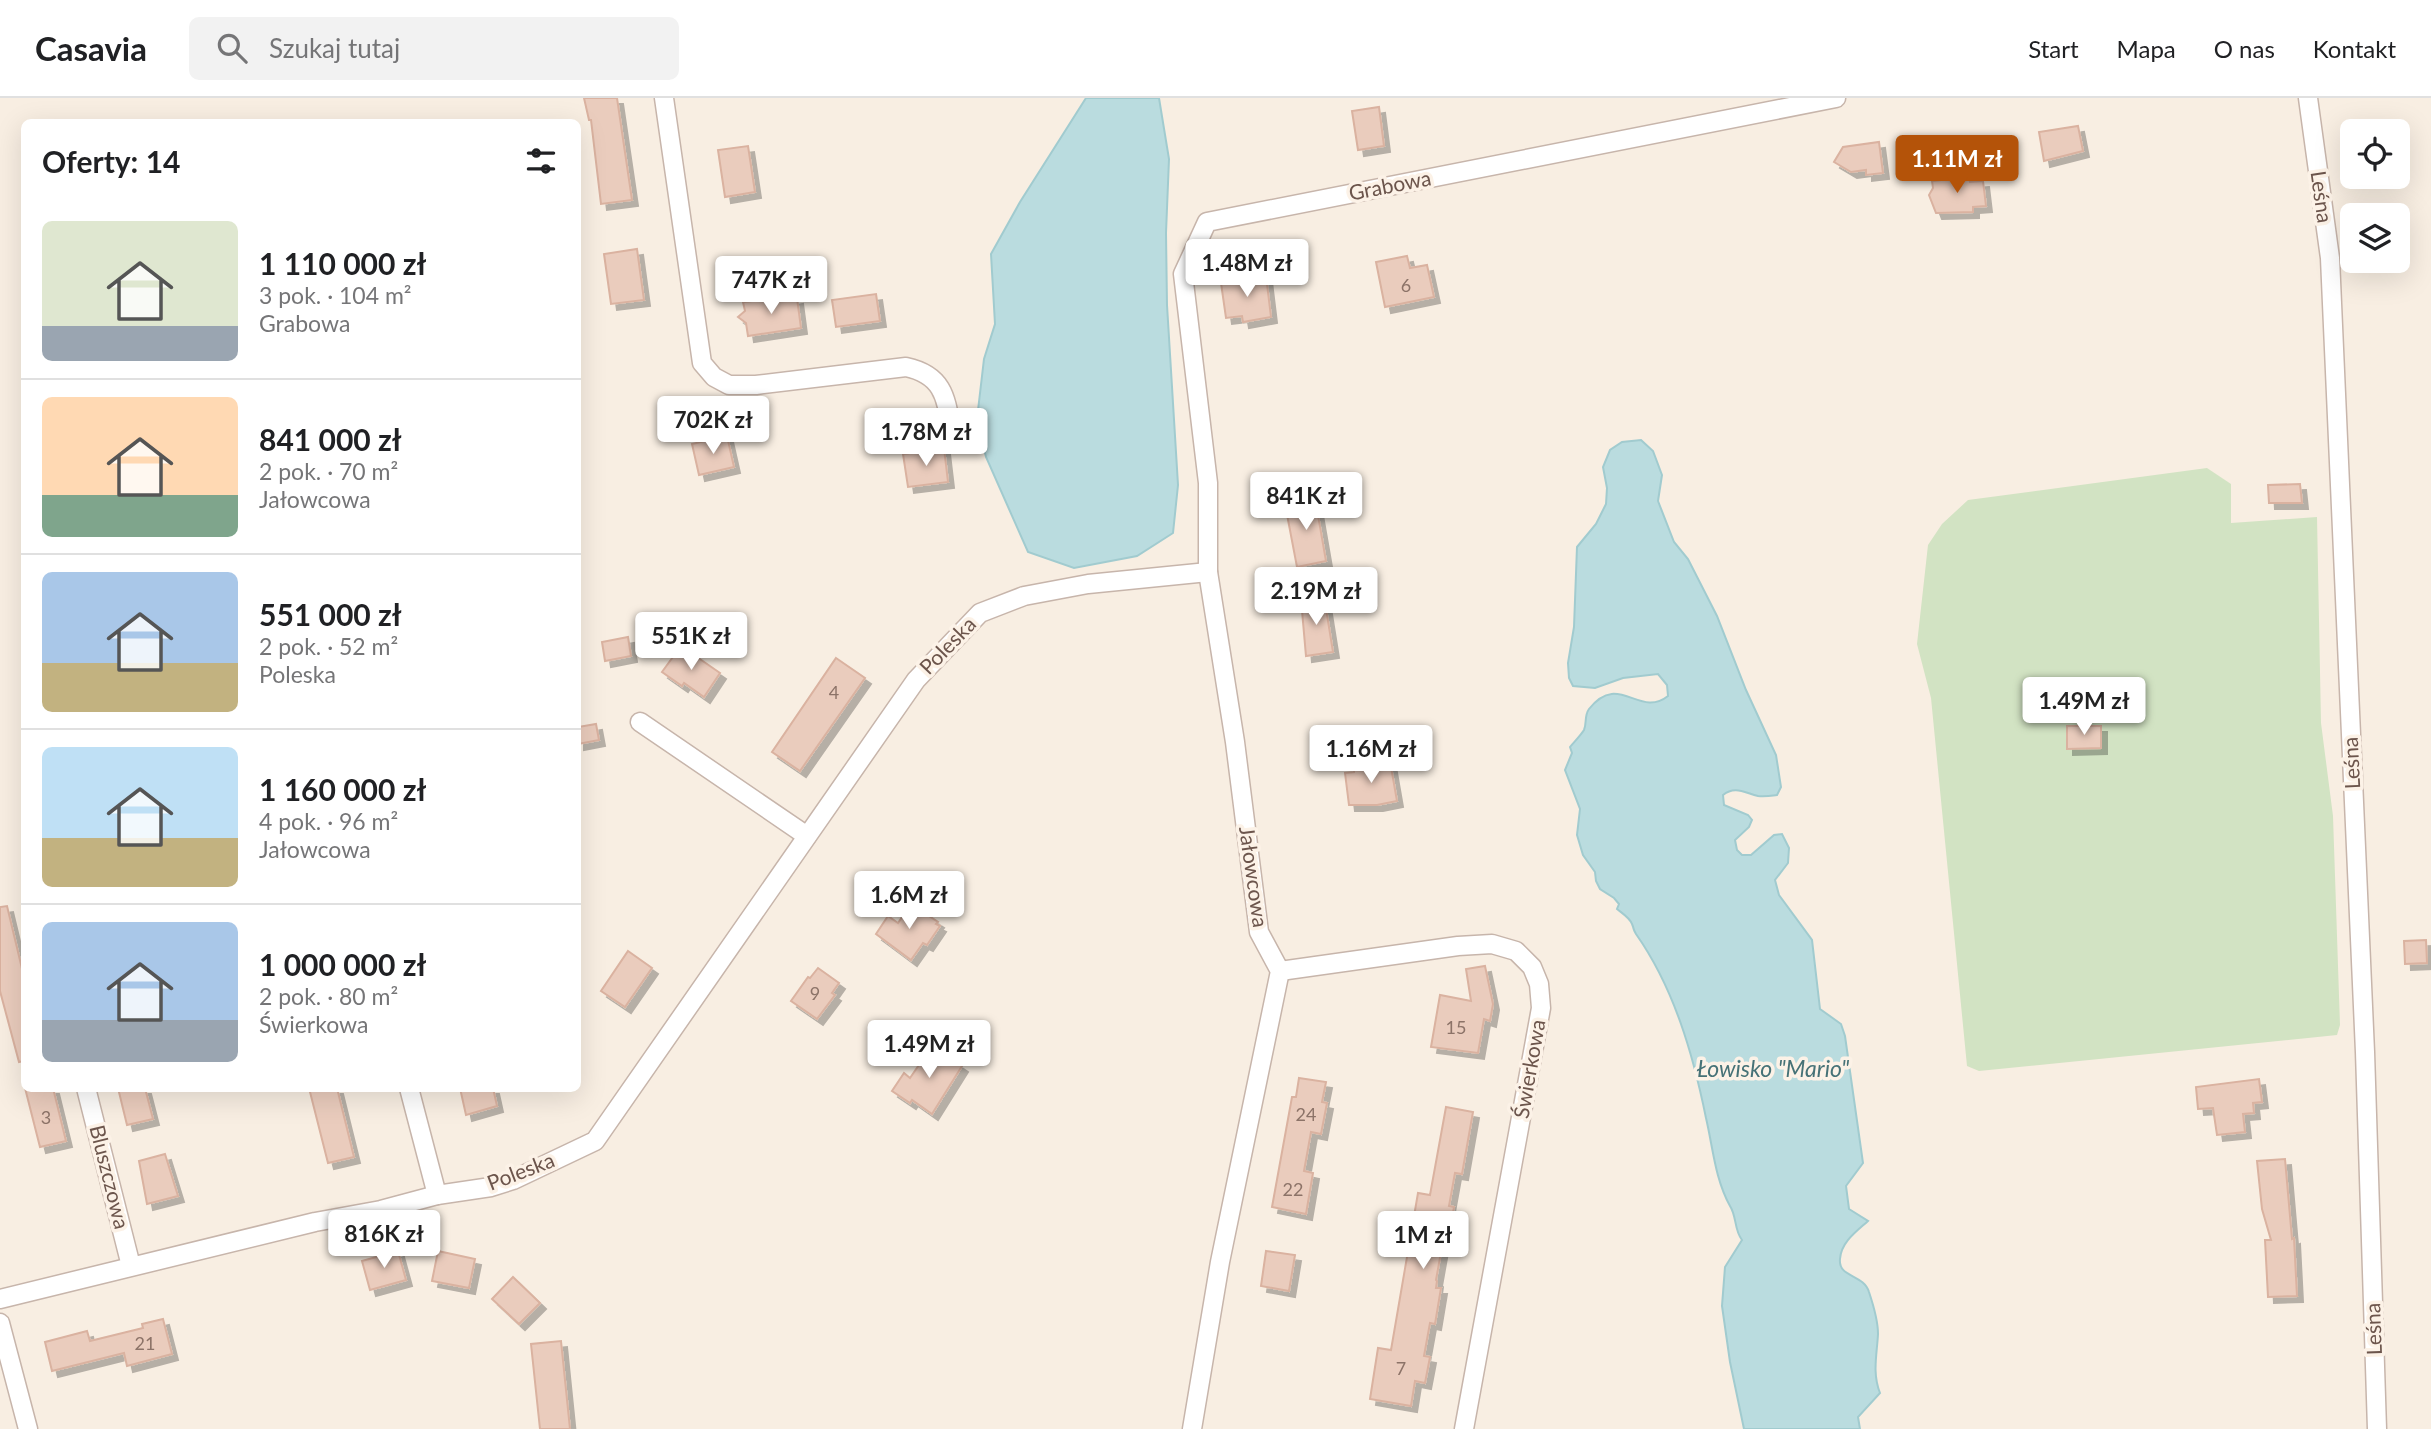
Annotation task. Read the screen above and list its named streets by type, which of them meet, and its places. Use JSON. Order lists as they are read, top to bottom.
{
  "streets": {
    "street": [
      "Grabowa",
      "Leśna",
      "Poleska",
      "Jałowcowa",
      "Świerkowa",
      "Bluszczowa"
    ]
  },
  "crossings": [
    ["Grabowa", "Jałowcowa"],
    ["Poleska", "Jałowcowa"],
    ["Poleska", "Bluszczowa"],
    ["Jałowcowa", "Świerkowa"]
  ],
  "water": ["Łowisko \"Mario\""],
  "house_numbers": [
    "6",
    "4",
    "9",
    "15",
    "24",
    "3",
    "22",
    "21",
    "7"
  ],
  "page": {
    "header": "Casavia",
    "search": "Szukaj tutaj",
    "nav": [
      "Start",
      "Mapa",
      "O nas",
      "Kontakt"
    ],
    "heading": "Oferty: 14",
    "price": [
      "1.11M zł",
      "1.48M zł",
      "747K zł",
      "702K zł",
      "1.78M zł",
      "841K zł",
      "2.19M zł",
      "551K zł",
      "1.49M zł",
      "1.16M zł",
      "1.6M zł",
      "1.49M zł",
      "816K zł",
      "1M zł"
    ],
    "list": [
      {
        "name": "1 110 000 zł",
        "note": "3 pok. · 104 m² · Grabowa"
      },
      {
        "name": "841 000 zł",
        "note": "2 pok. · 70 m² · Jałowcowa"
      },
      {
        "name": "551 000 zł",
        "note": "2 pok. · 52 m² · Poleska"
      },
      {
        "name": "1 160 000 zł",
        "note": "4 pok. · 96 m² · Jałowcowa"
      },
      {
        "name": "1 000 000 zł",
        "note": "2 pok. · 80 m² · Świerkowa"
      }
    ]
  }
}
